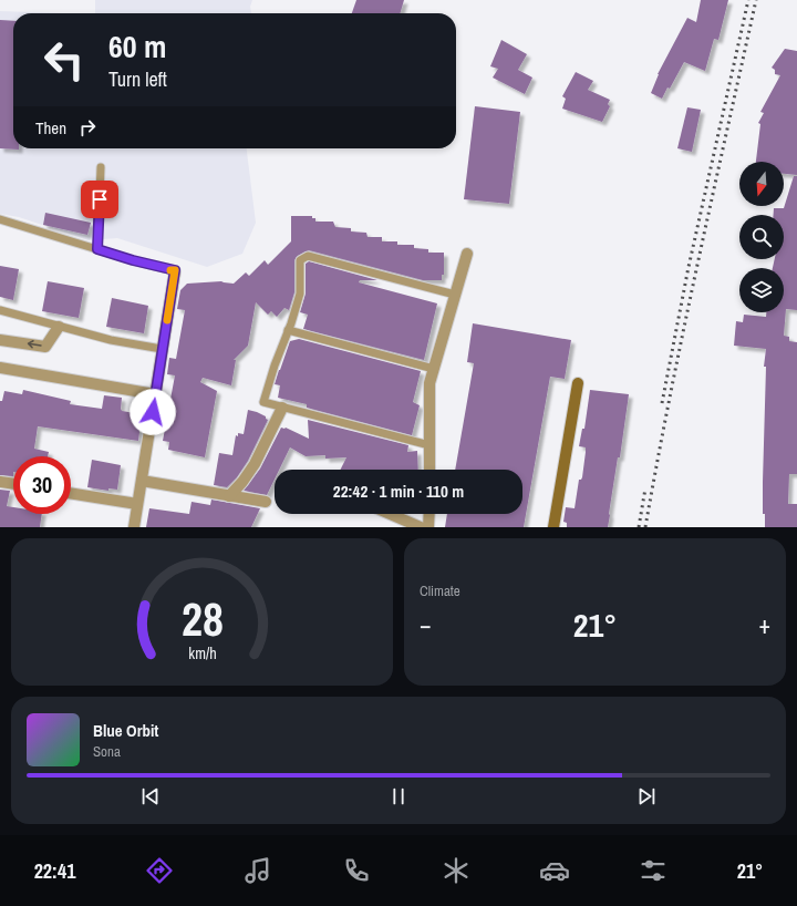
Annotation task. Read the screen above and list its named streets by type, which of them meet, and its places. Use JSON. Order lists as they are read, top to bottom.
{
  "north": "bottom",
  "page": {
    "turn": ["60 m", "Turn left"],
    "then": "Then",
    "limit": "30",
    "trip": "22:42 · 1 min · 110 m",
    "tile": "Climate",
    "heat": ["−", "21°", "+"],
    "song": ["Blue Orbit", "Sona"],
    "tabs": ["22:41", "21°"],
    "gauge": ["28", "km/h"]
  }
}
